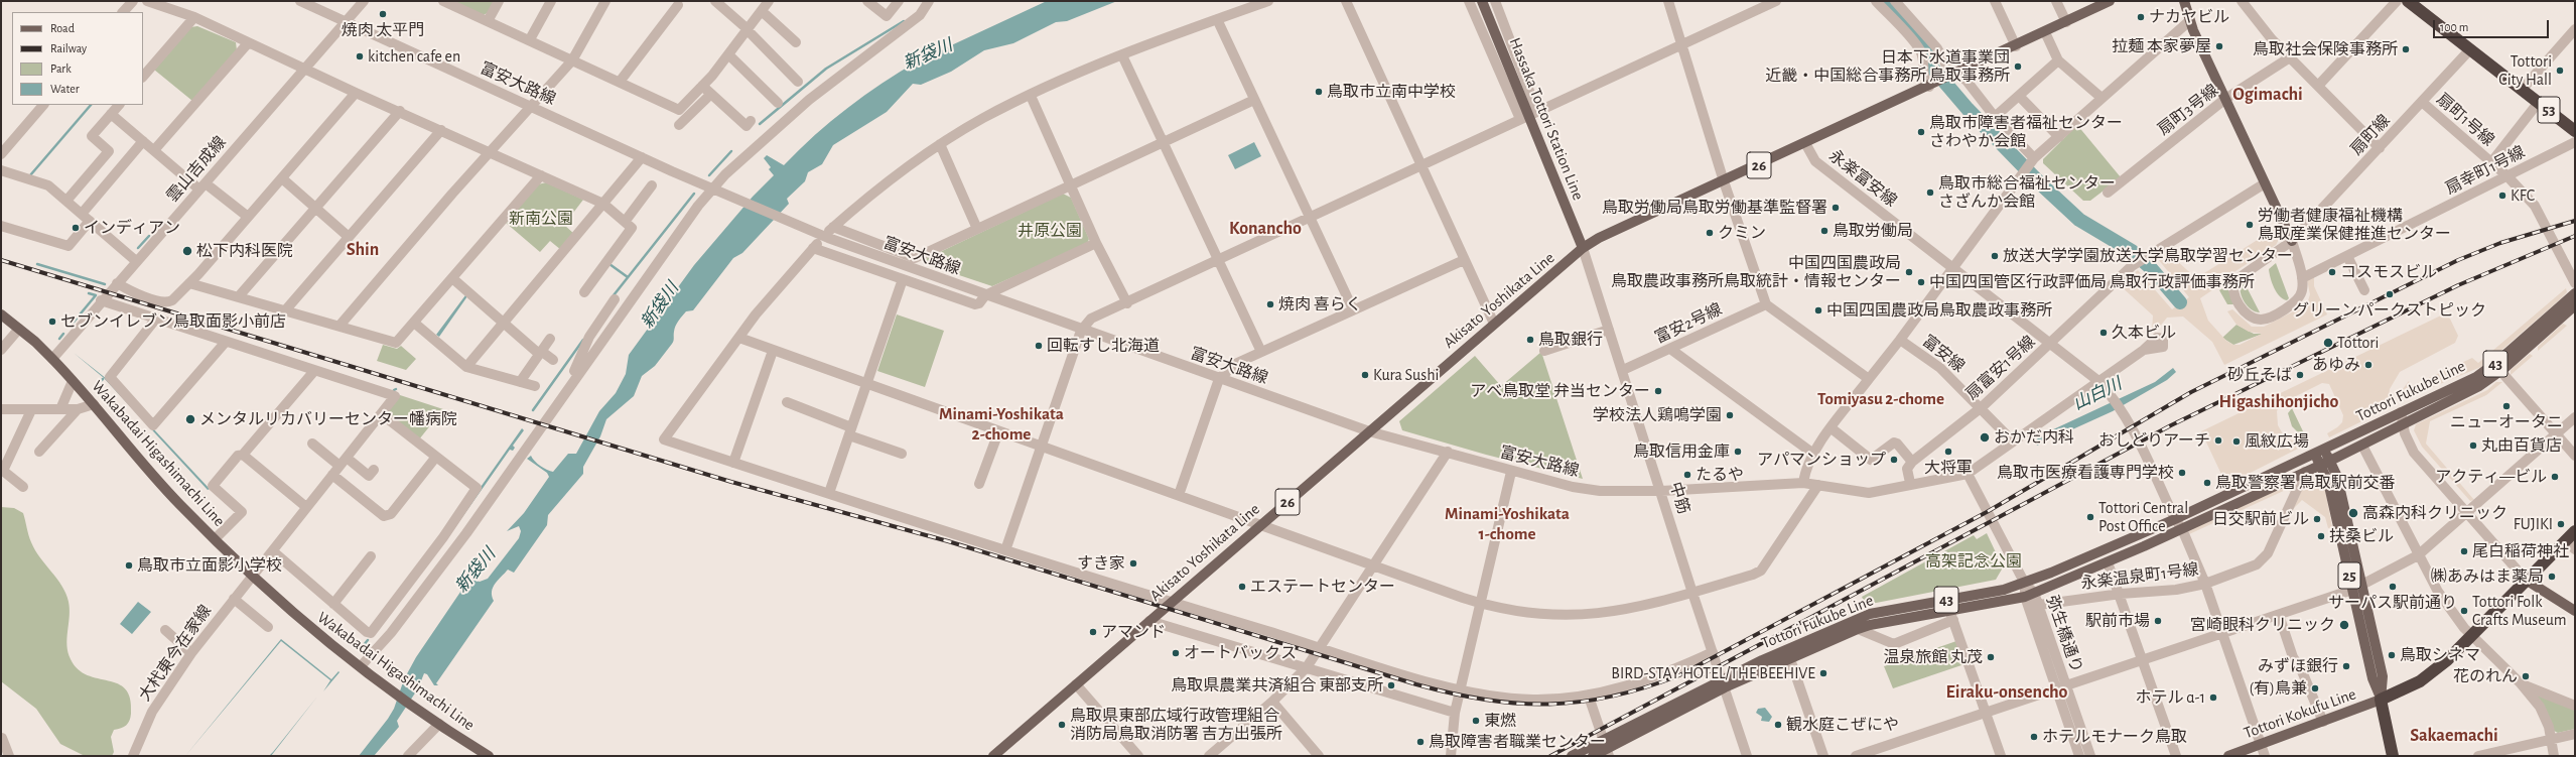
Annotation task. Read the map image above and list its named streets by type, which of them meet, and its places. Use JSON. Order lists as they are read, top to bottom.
{
  "streets": {
    "highway": ["53"],
    "main road": [
      "Hassaka Tottori Station Line",
      "26",
      "Akisato Yoshikata Line",
      "43",
      "Tottori Fukube Line",
      "Wakabadai Higashimachi Line",
      "25",
      "Tottori Kokufu Line"
    ],
    "street": [
      "富安大路線",
      "扇町3号線",
      "扇町1号線",
      "扇町線",
      "雲山吉成線",
      "扇幸町1号線",
      "永楽富安線",
      "富安2号線",
      "富安線",
      "扇富安1号線",
      "中筋",
      "永楽温泉町1号線",
      "弥生橋通り",
      "大杙東今在家線"
    ]
  },
  "crossings": [
    ["富安大路線", "雲山吉成線"],
    ["富安大路線", "Akisato Yoshikata Line"],
    ["富安大路線", "富安線"],
    ["富安大路線", "中筋"],
    ["53", "扇町線"],
    ["Hassaka Tottori Station Line", "Akisato Yoshikata Line"],
    ["Hassaka Tottori Station Line", "中筋"],
    ["扇町1号線", "扇町線"],
    ["扇町1号線", "扇幸町1号線"],
    ["扇町線", "扇幸町1号線"],
    ["雲山吉成線", "Wakabadai Higashimachi Line"],
    ["永楽富安線", "Akisato Yoshikata Line"],
    ["永楽富安線", "扇富安1号線"],
    ["永楽富安線", "Tottori Fukube Line"],
    ["永楽富安線", "永楽温泉町1号線"],
    ["永楽富安線", "Tottori Kokufu Line"],
    ["Akisato Yoshikata Line", "中筋"],
    ["富安2号線", "中筋"],
    ["富安線", "扇富安1号線"],
    ["Tottori Fukube Line", "中筋"],
    ["Tottori Fukube Line", "25"],
    ["Tottori Fukube Line", "永楽温泉町1号線"],
    ["Tottori Fukube Line", "弥生橋通り"],
    ["Wakabadai Higashimachi Line", "大杙東今在家線"],
    ["25", "Tottori Kokufu Line"],
    ["永楽温泉町1号線", "弥生橋通り"]
  ],
  "districts": [
    "Ogimachi",
    "Konancho",
    "Shin",
    "Tomiyasu 2-chome",
    "Higashihonjicho",
    "Minami-Yoshikata 2-chome",
    "Minami-Yoshikata 1-chome",
    "Eiraku-onsencho",
    "Sakaemachi"
  ],
  "water": ["新袋川", "山白川"],
  "parks": ["新南公園", "井原公園", "高架記念公園"],
  "places": [
    "焼肉 太平門",
    "ナカヤビル",
    "拉麺 本家夢屋",
    "鳥取社会保険事務所",
    "kitchen cafe en",
    "日本下水道事業団 近畿・中国総合事務所 鳥取事務所",
    "Tottori City Hall",
    "鳥取市立南中学校",
    "鳥取市障害者福祉センター さわやか会館",
    "鳥取市総合福祉センター さざんか会館",
    "KFC",
    "鳥取労働局鳥取労働基準監督署",
    "労働者健康福祉機構 鳥取産業保健推進センター",
    "インディアン",
    "鳥取労働局",
    "クミン",
    "松下内科医院",
    "放送大学学園放送大学鳥取学習センター",
    "中国四国農政局 鳥取農政事務所鳥取統計・情報センター",
    "コスモスビル",
    "中国四国管区行政評価局 鳥取行政評価事務所",
    "グリーンパークストピック",
    "焼肉 喜らく",
    "中国四国農政局鳥取農政事務所",
    "セブンイレブン鳥取面影小前店",
    "久本ビル",
    "鳥取銀行",
    "Tottori",
    "回転すし北海道",
    "あゆみ",
    "Kura Sushi",
    "砂丘そば",
    "アベ鳥取堂 弁当センター",
    "ニューオータニ",
    "学校法人鶏鳴学園",
    "メンタルリカバリーセンター幡病院",
    "おかだ内科",
    "おしどりアーチ",
    "風紋広場",
    "丸由百貨店",
    "鳥取信用金庫",
    "大将軍",
    "アパマンショップ",
    "鳥取市医療看護専門学校",
    "たるや",
    "アクティ―ビル",
    "鳥取警察署 鳥取駅前交番",
    "高森内科クリニック",
    "Tottori Central Post Office",
    "日交駅前ビル",
    "FUJIKI",
    "扶桑ビル",
    "尾白稲荷神社",
    "すき家",
    "鳥取市立面影小学校",
    "㈱あみはま薬局",
    "エステートセンター",
    "サーパス駅前通り",
    "Tottori Folk Crafts Museum",
    "駅前市場",
    "宮崎眼科クリニック",
    "アマンド",
    "オートバックス",
    "鳥取シネマ",
    "温泉旅館 丸茂",
    "みずほ銀行",
    "BIRD-STAY HOTEL/THE BEEHIVE",
    "花のれん",
    "鳥取県農業共済組合 東部支所",
    "(有)鳥兼",
    "ホテル α-1",
    "東燃",
    "鳥取県東部広域行政管理組合 消防局鳥取消防署 吉方出張所",
    "観水庭こぜにや",
    "ホテルモナーク鳥取",
    "鳥取障害者職業センター"
  ],
  "legend": [
    "Road",
    "Railway",
    "Park",
    "Water"
  ],
  "scale_bar": "100 m"
}
